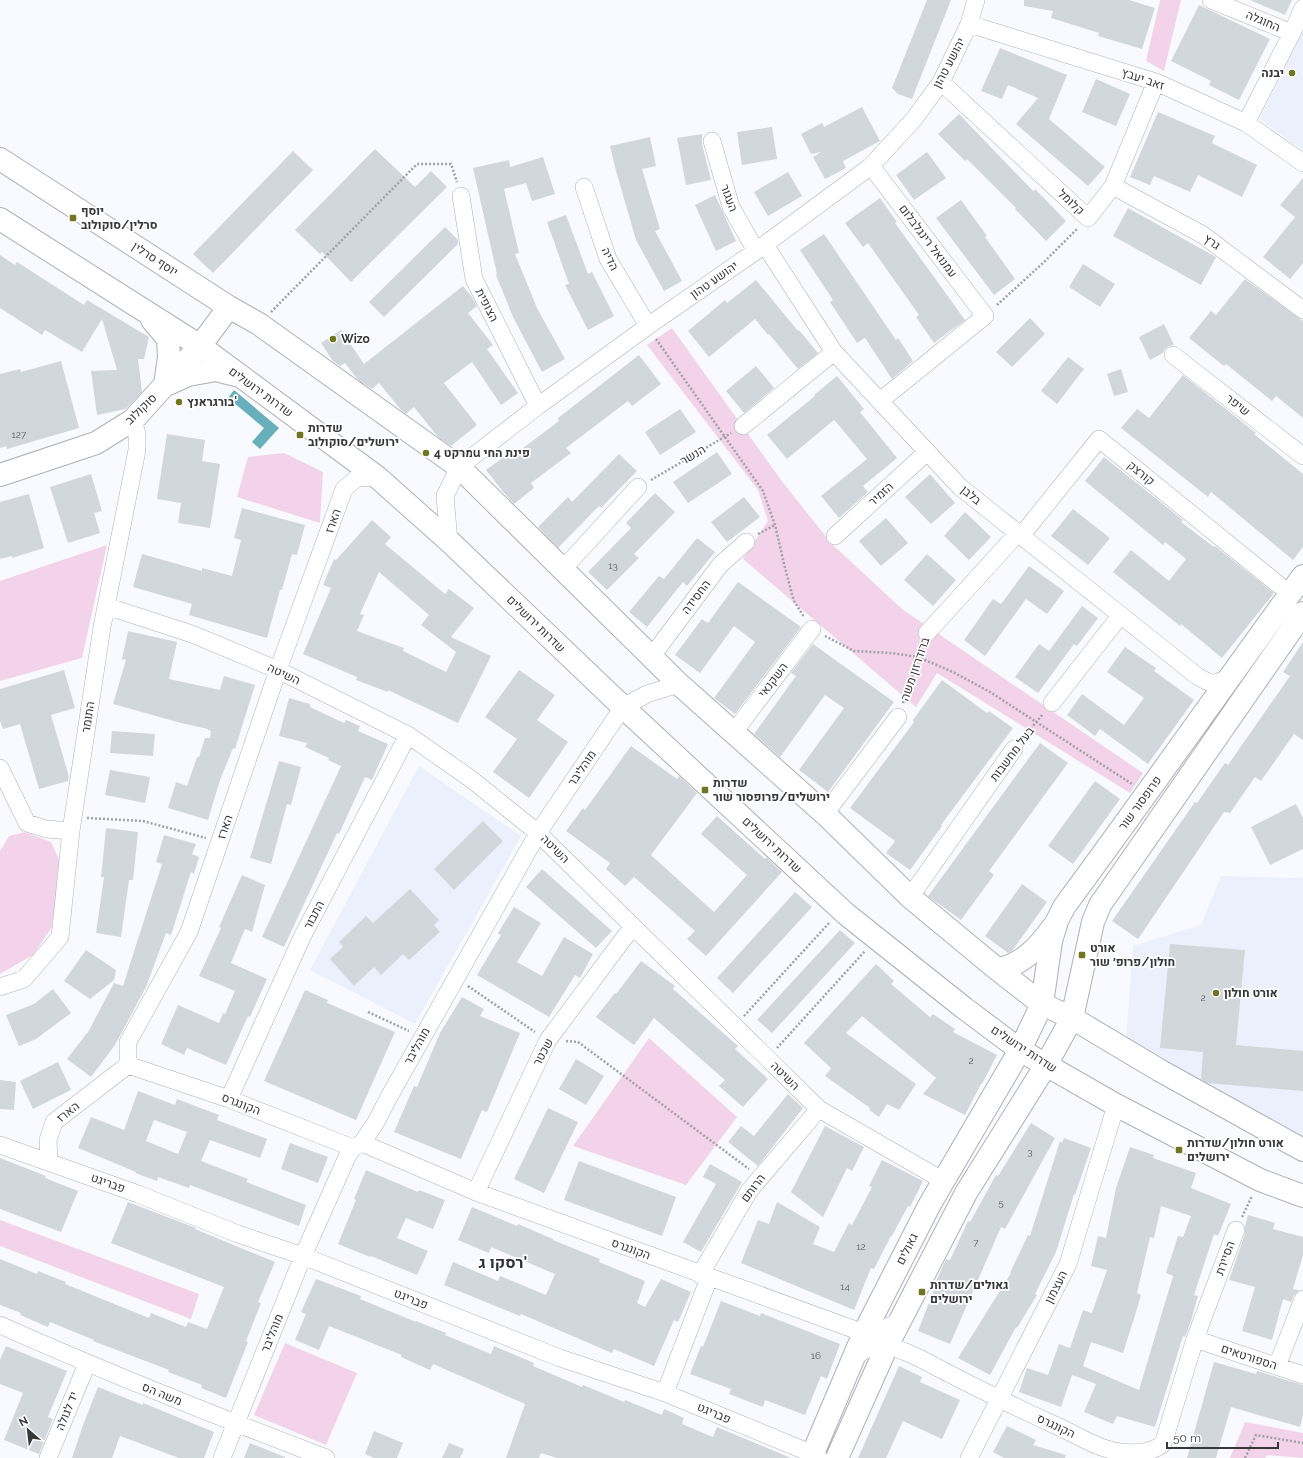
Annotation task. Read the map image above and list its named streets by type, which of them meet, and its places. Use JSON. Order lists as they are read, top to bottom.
{
  "streets": {
    "main road": [
      "יוסף סרלין",
      "שדרות ירושלים",
      "סוקולוב",
      "פרופסור שור",
      "גאולים"
    ],
    "street": [
      "החוגלה",
      "יהושע טהון",
      "זאב יעבץ",
      "העגור",
      "קלומל",
      "עמנואל רינגלבלום",
      "גרץ",
      "הדיה",
      "הצופית",
      "שיפר",
      "קורצק",
      "הזמיר",
      "בלבן",
      "הארז",
      "החסידה",
      "ברודרזון משה",
      "השיטה",
      "השקנאי",
      "התומר",
      "בעל מחשבות",
      "מוהליבר",
      "התבור",
      "שכטר",
      "הקונגרס",
      "פבריגט",
      "הרותם",
      "הסיירת",
      "העצמון",
      "הספורטאים",
      "משה הס",
      "יד לגולה"
    ],
    "path": ["הנשר"]
  },
  "crossings": [
    ["יהושע טהון", "זאב יעבץ"],
    ["יהושע טהון", "העגור"],
    ["יהושע טהון", "קלומל"],
    ["יהושע טהון", "עמנואל רינגלבלום"],
    ["יהושע טהון", "הדיה"],
    ["יהושע טהון", "הצופית"],
    ["יהושע טהון", "שדרות ירושלים"],
    ["יהושע טהון", "בלבן"],
    ["זאב יעבץ", "קלומל"],
    ["העגור", "בלבן"],
    ["קלומל", "גרץ"],
    ["יוסף סרלין", "סוקולוב"],
    ["שדרות ירושלים", "סוקולוב"],
    ["שדרות ירושלים", "הארז"],
    ["שדרות ירושלים", "מוהליבר"],
    ["שדרות ירושלים", "פרופסור שור"],
    ["שדרות ירושלים", "גאולים"],
    ["שדרות ירושלים", "הסיירת"],
    ["שדרות ירושלים", "העצמון"],
    ["סוקולוב", "התומר"],
    ["קורצק", "בלבן"],
    ["קורצק", "ברודרזון משה"],
    ["קורצק", "פרופסור שור"],
    ["הזמיר", "בלבן"],
    ["בלבן", "ברודרזון משה"],
    ["בלבן", "פרופסור שור"],
    ["הארז", "השיטה"],
    ["הארז", "הקונגרס"],
    ["הארז", "פבריגט"],
    ["השיטה", "התומר"],
    ["השיטה", "מוהליבר"],
    ["השיטה", "התבור"],
    ["השיטה", "שכטר"],
    ["השיטה", "הרותם"],
    ["השיטה", "גאולים"],
    ["מוהליבר", "הקונגרס"],
    ["מוהליבר", "פבריגט"],
    ["מוהליבר", "משה הס"],
    ["פרופסור שור", "גאולים"],
    ["התבור", "הקונגרס"],
    ["שכטר", "הקונגרס"],
    ["הקונגרס", "הרותם"],
    ["הקונגרס", "גאולים"],
    ["הקונגרס", "הסיירת"],
    ["הקונגרס", "העצמון"],
    ["הקונגרס", "הספורטאים"],
    ["פבריגט", "הרותם"],
    ["פבריגט", "גאולים"],
    ["הסיירת", "הספורטאים"],
    ["משה הס", "יד לגולה"]
  ],
  "districts": ["רסקו ג'"],
  "places": {
    "other": [
      "יבנה",
      "Wizo",
      "בורגראנץ'",
      "מרקט 4u פינת החי",
      "אורט חולון"
    ],
    "transit": [
      "יוסף סרלין/סוקולוב",
      "שדרות ירושלים/סוקולוב",
      "שדרות ירושלים/פרופסור שור",
      "אורט חולון/פרופ׳ שור",
      "אורט חולון/שדרות ירושלים",
      "גאולים/שדרות ירושלים"
    ]
  },
  "house_numbers": [
    "127",
    "13",
    "2",
    "2",
    "3",
    "5",
    "7",
    "12",
    "14",
    "16"
  ],
  "scale_bar": "50 m",
  "north": "top left"
}
